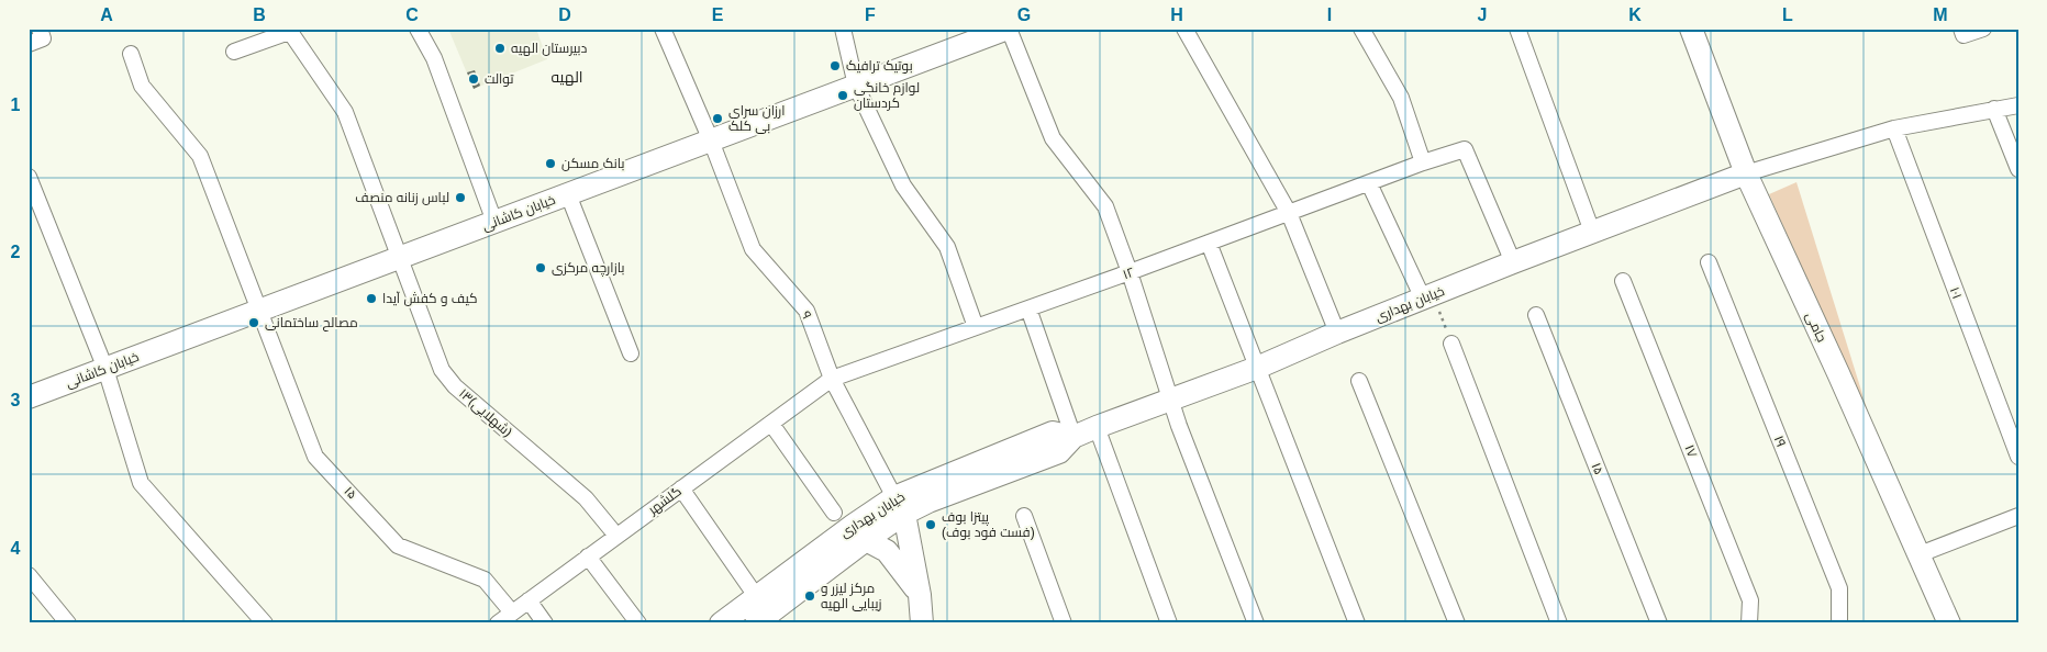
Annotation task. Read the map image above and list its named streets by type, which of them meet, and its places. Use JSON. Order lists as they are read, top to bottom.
{
  "streets": {
    "street": [
      "خیابان کاشانی",
      "۱۲",
      "۱۰۱",
      "خیابان بهداری",
      "۹",
      "جامی",
      "۱۳(شهلایی)",
      "۱۹",
      "۱۷",
      "۱۵",
      "گلشهر"
    ]
  },
  "crossings": [
    ["خیابان کاشانی", "۹"],
    ["خیابان کاشانی", "۱۳(شهلایی)"],
    ["خیابان کاشانی", "۱۵"],
    ["۱۲", "خیابان بهداری"],
    ["۱۲", "۹"],
    ["۱۲", "گلشهر"],
    ["خیابان بهداری", "۹"],
    ["خیابان بهداری", "جامی"],
    ["۹", "گلشهر"],
    ["۱۳(شهلایی)", "گلشهر"],
    ["۱۵", "گلشهر"]
  ],
  "districts": ["الهیه"],
  "places": [
    "دبیرستان الهیه",
    "بوتیک ترافیک",
    "توالت",
    "لوازم خانگی کردستان",
    "ارزان سرای بی کلک",
    "بانک مسکن",
    "لباس زنانه منصف",
    "بازارچه مرکزی",
    "کیف و کفش آیدا",
    "مصالح ساختمانی",
    "پیتزا بوف (فست فود بوف)",
    "مرکز لیزر و زیبایی الهیه"
  ],
  "grid": {
    "columns": [
      "A",
      "B",
      "C",
      "D",
      "E",
      "F",
      "G",
      "H",
      "I",
      "J",
      "K",
      "L",
      "M"
    ],
    "rows": [
      "1",
      "2",
      "3",
      "4"
    ]
  }
}
